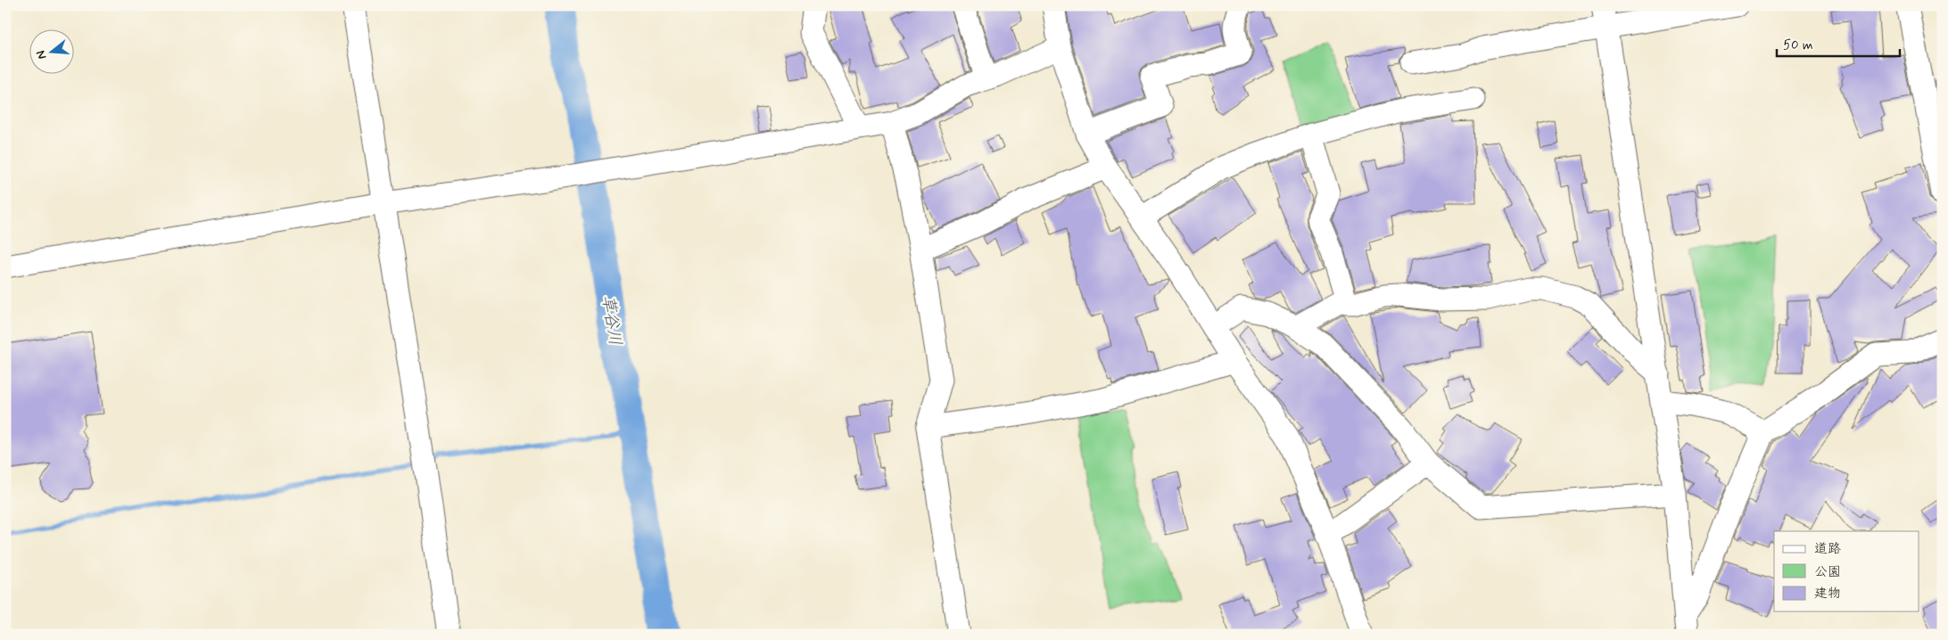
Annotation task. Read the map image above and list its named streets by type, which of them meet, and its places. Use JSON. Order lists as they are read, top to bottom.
{
  "water": ["草谷川"],
  "legend": ["道路", "公園", "建物"],
  "scale_bar": "50 m",
  "north": "left"
}
